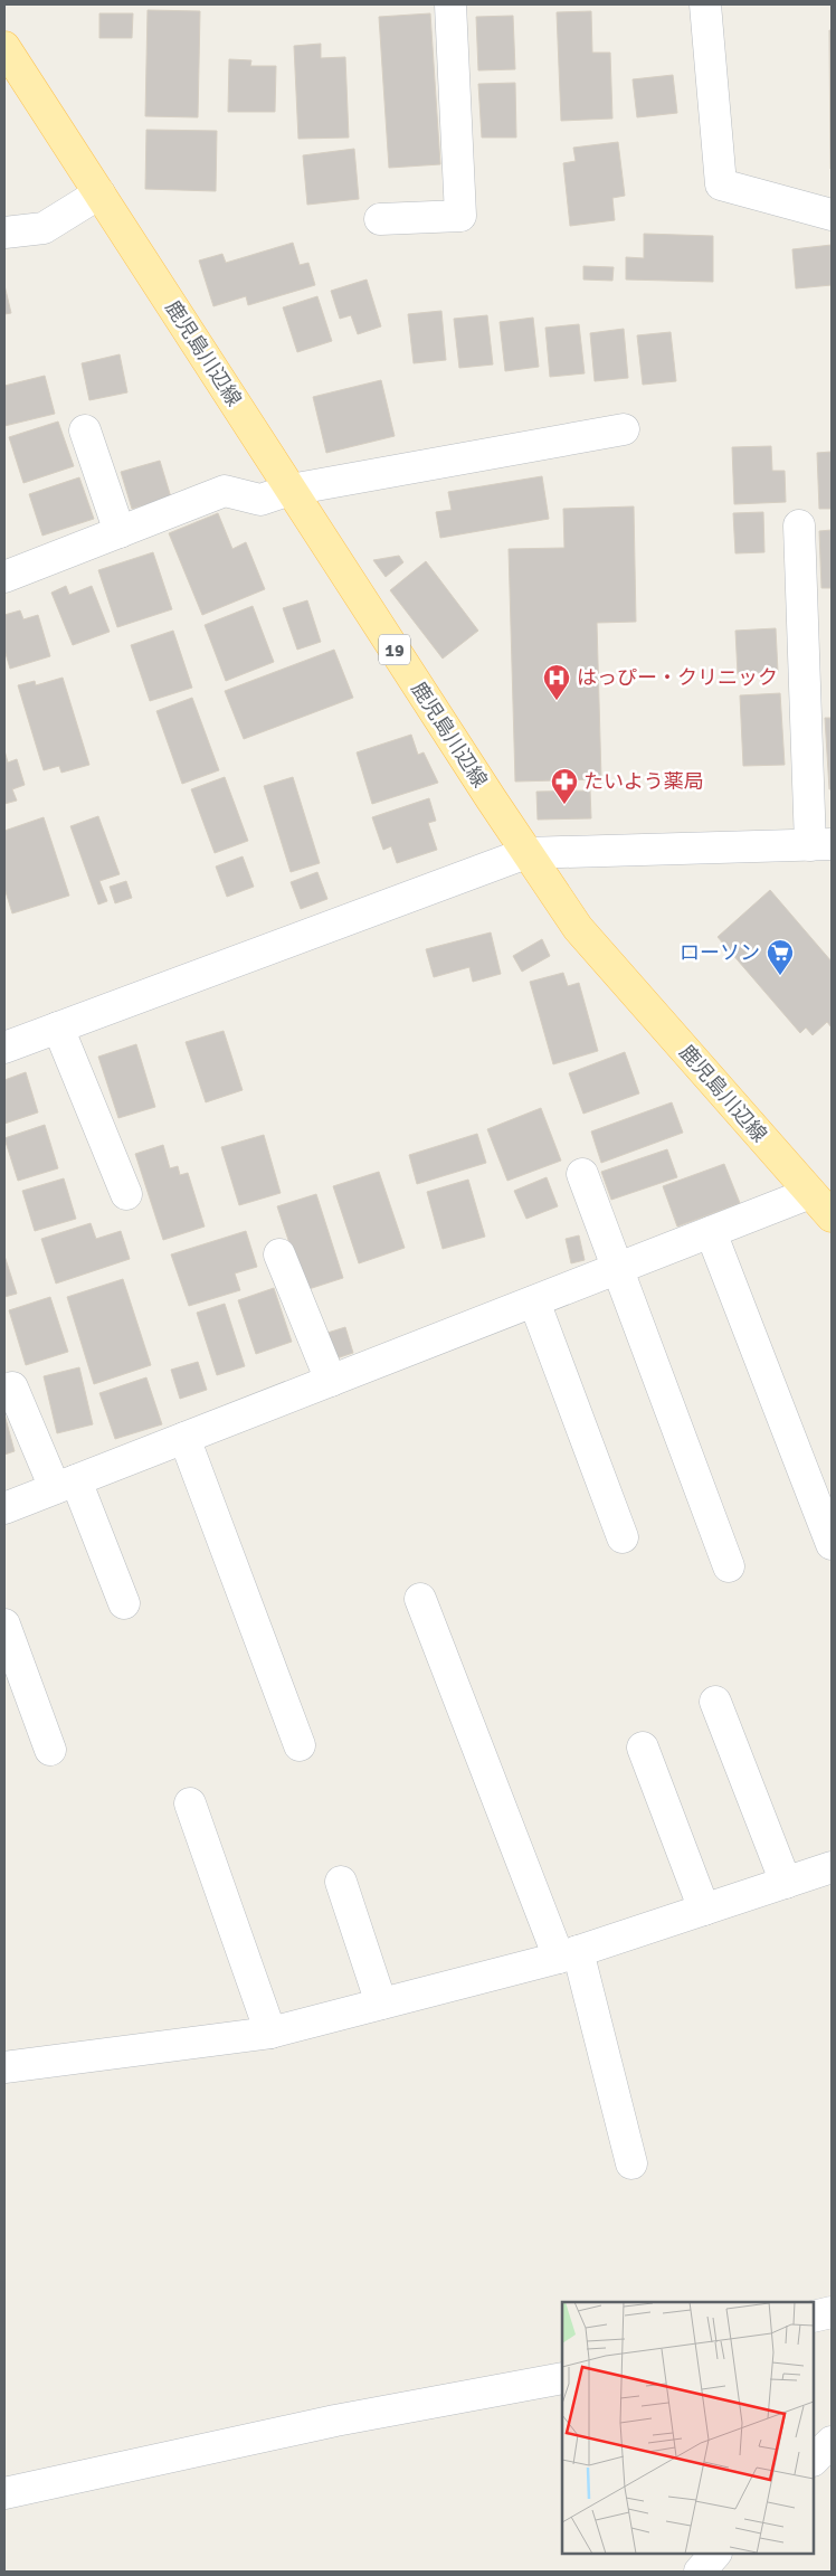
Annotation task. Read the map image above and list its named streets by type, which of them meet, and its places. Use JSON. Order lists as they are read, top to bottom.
{
  "streets": {
    "main road": ["鹿児島川辺線", "19"]
  },
  "places": {
    "hospital": ["はっぴー・クリニック"],
    "pharmacy": ["たいよう薬局"],
    "supermarket": ["ローソン"]
  }
}
